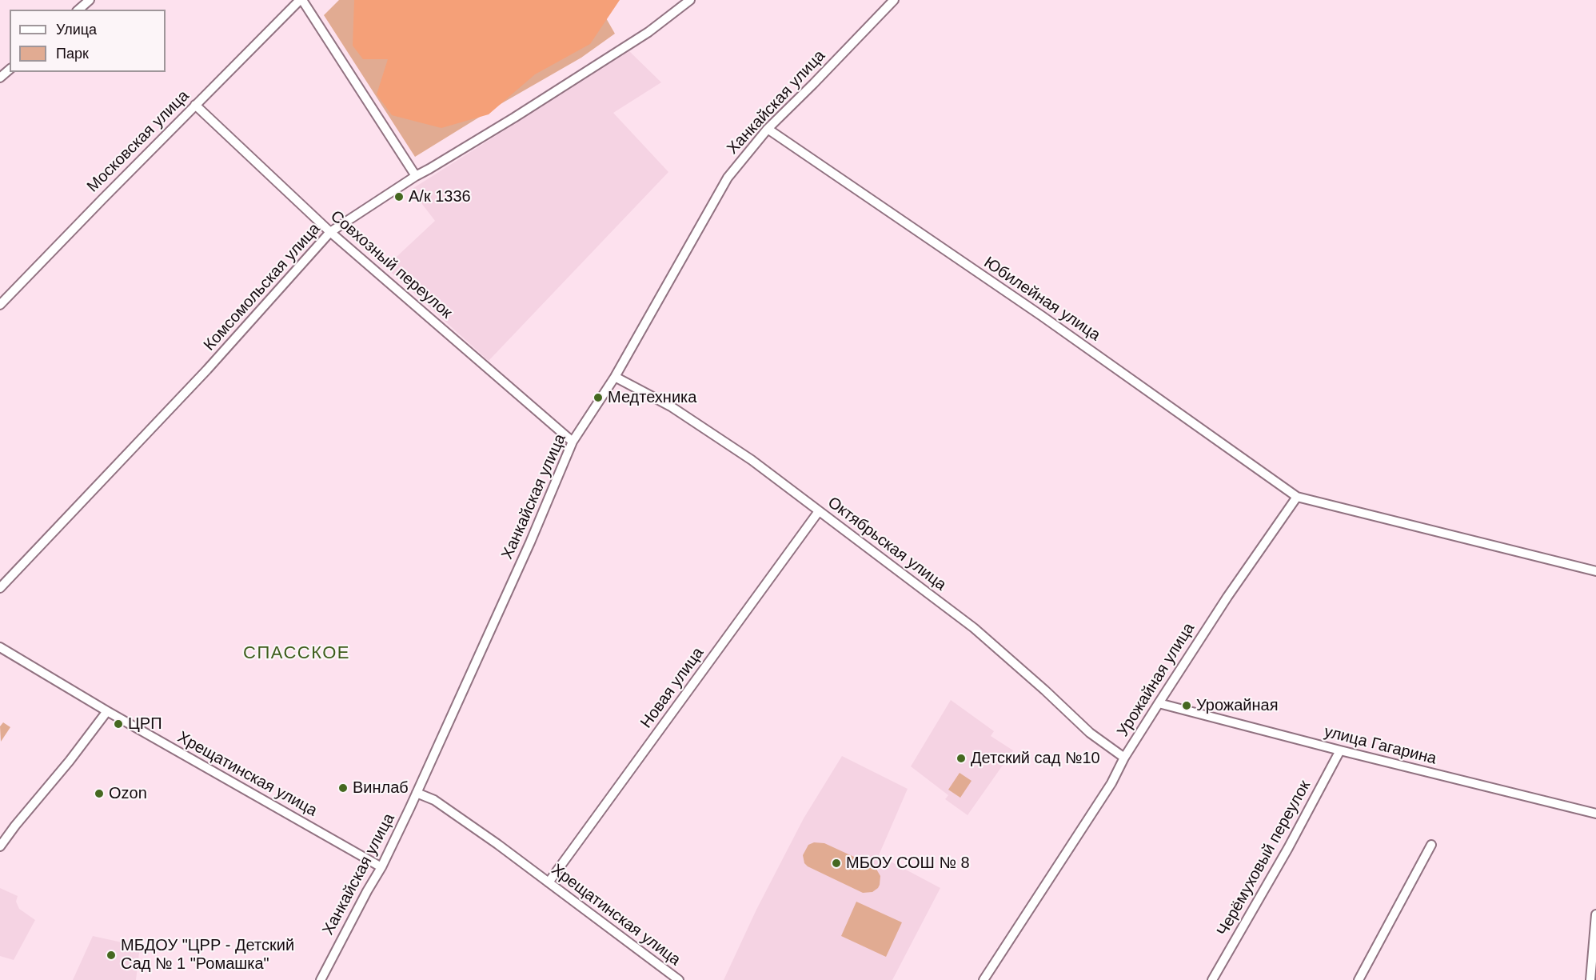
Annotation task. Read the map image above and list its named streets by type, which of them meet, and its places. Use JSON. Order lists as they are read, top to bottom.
{
  "streets": {
    "street": [
      "Ханкайская улица",
      "Московская улица",
      "Совхозный переулок",
      "Комсомольская улица",
      "Юбилейная улица",
      "Октябрьская улица",
      "Урожайная улица",
      "Новая улица",
      "улица Гагарина",
      "Хрещатинская улица",
      "Черёмуховый переулок"
    ]
  },
  "crossings": [
    ["Ханкайская улица", "Совхозный переулок"],
    ["Ханкайская улица", "Юбилейная улица"],
    ["Ханкайская улица", "Октябрьская улица"],
    ["Ханкайская улица", "Хрещатинская улица"],
    ["Московская улица", "Совхозный переулок"],
    ["Совхозный переулок", "Комсомольская улица"],
    ["Юбилейная улица", "Урожайная улица"],
    ["Октябрьская улица", "Урожайная улица"],
    ["Октябрьская улица", "Новая улица"],
    ["Урожайная улица", "улица Гагарина"],
    ["Новая улица", "Хрещатинская улица"],
    ["улица Гагарина", "Черёмуховый переулок"]
  ],
  "districts": ["СПАССКОЕ"],
  "places": [
    "А/к 1336",
    "Медтехника",
    "Урожайная",
    "ЦРП",
    "Детский сад №10",
    "Винлаб",
    "Ozon",
    "МБОУ СОШ № 8",
    "МБДОУ \"ЦРР - Детский Сад № 1 \"Ромашка\""
  ],
  "legend": ["Улица", "Парк"]
}
